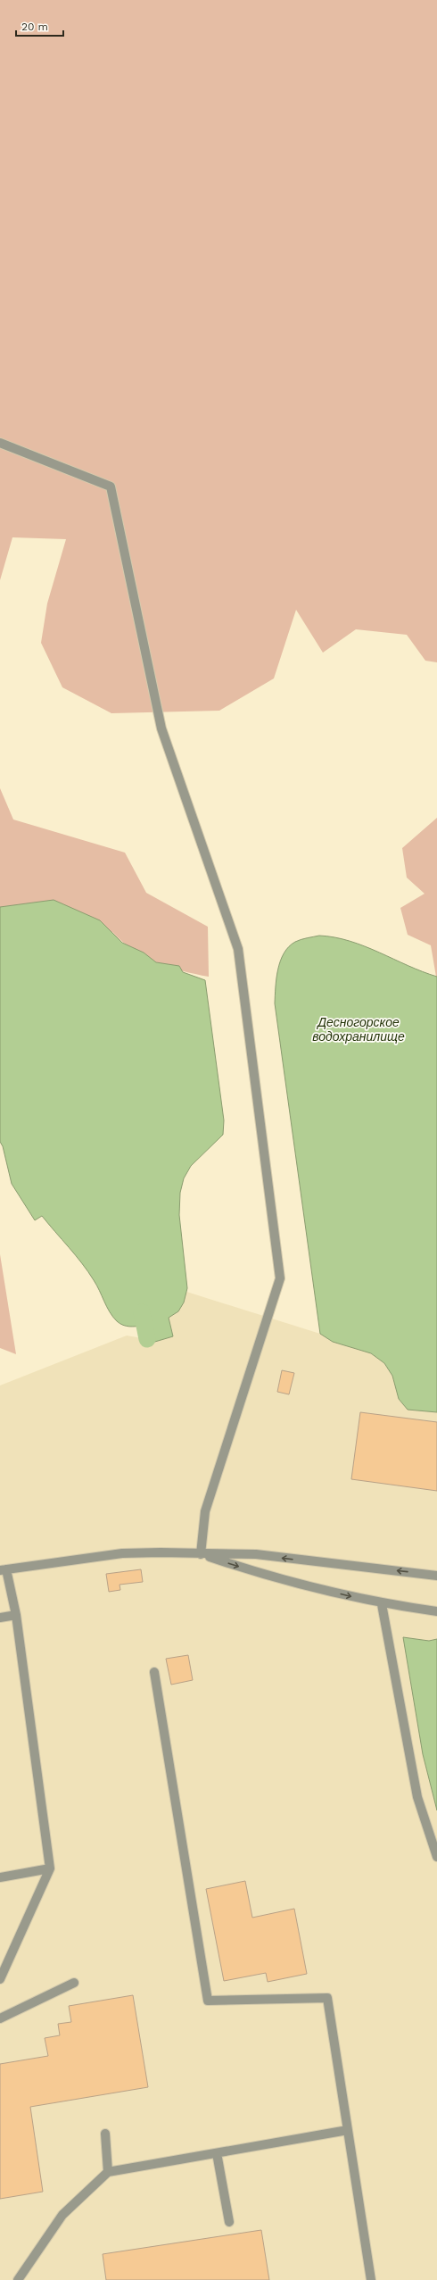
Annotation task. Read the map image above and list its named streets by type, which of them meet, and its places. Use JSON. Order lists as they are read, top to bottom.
{
  "water": ["Десногорское водохранилище"],
  "scale_bar": "20 m"
}
